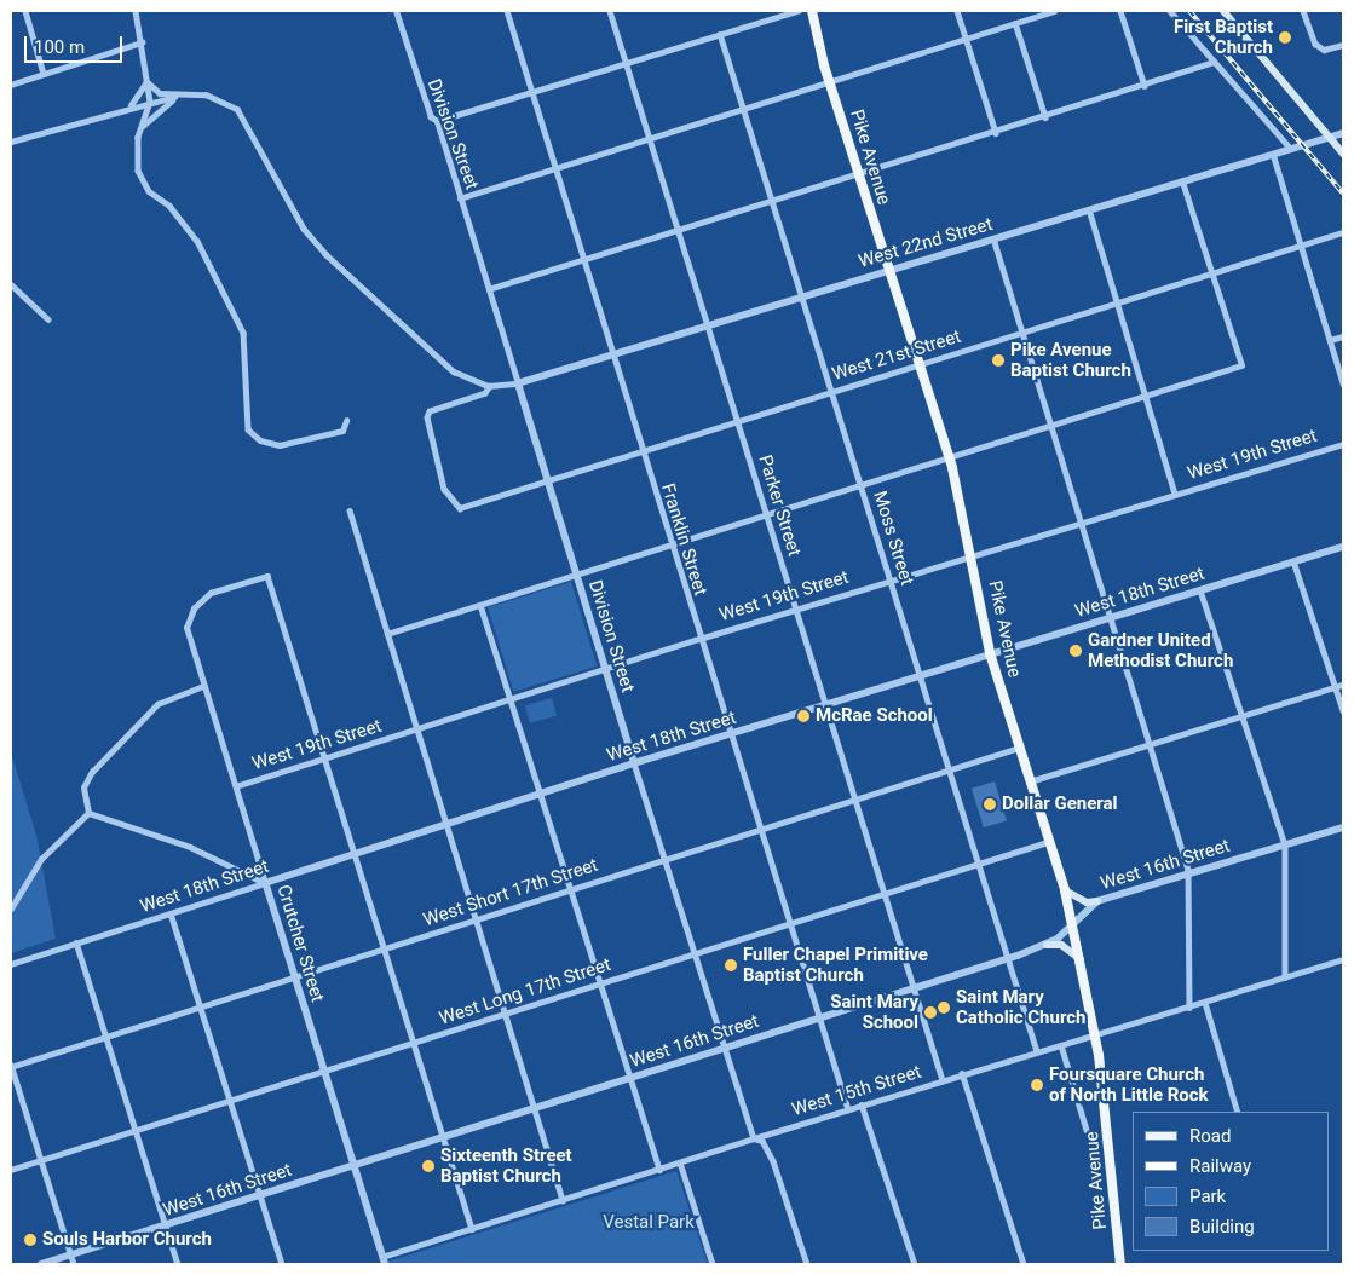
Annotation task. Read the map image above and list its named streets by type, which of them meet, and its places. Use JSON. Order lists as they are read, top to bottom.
{
  "streets": {
    "main road": ["Pike Avenue"],
    "street": [
      "Division Street",
      "West 22nd Street",
      "West 21st Street",
      "West 19th Street",
      "Parker Street",
      "Moss Street",
      "Franklin Street",
      "West 18th Street",
      "West 16th Street",
      "West Short 17th Street",
      "Crutcher Street",
      "West Long 17th Street",
      "West 15th Street"
    ]
  },
  "crossings": [
    ["Division Street", "West 22nd Street"],
    ["Division Street", "West 21st Street"],
    ["Division Street", "West 19th Street"],
    ["Division Street", "West 18th Street"],
    ["Division Street", "West 16th Street"],
    ["Division Street", "West Short 17th Street"],
    ["Division Street", "West Long 17th Street"],
    ["Division Street", "West 15th Street"],
    ["Pike Avenue", "West 22nd Street"],
    ["Pike Avenue", "West 21st Street"],
    ["Pike Avenue", "West 19th Street"],
    ["Pike Avenue", "West 18th Street"],
    ["Pike Avenue", "West 16th Street"],
    ["Pike Avenue", "West Short 17th Street"],
    ["Pike Avenue", "West Long 17th Street"],
    ["Pike Avenue", "West 15th Street"],
    ["West 22nd Street", "Parker Street"],
    ["West 22nd Street", "Moss Street"],
    ["West 22nd Street", "Franklin Street"],
    ["West 21st Street", "Parker Street"],
    ["West 21st Street", "Moss Street"],
    ["West 21st Street", "Franklin Street"],
    ["West 19th Street", "Parker Street"],
    ["West 19th Street", "Moss Street"],
    ["West 19th Street", "Franklin Street"],
    ["West 19th Street", "Crutcher Street"],
    ["Parker Street", "West 18th Street"],
    ["Parker Street", "West 16th Street"],
    ["Parker Street", "West Short 17th Street"],
    ["Parker Street", "West Long 17th Street"],
    ["Parker Street", "West 15th Street"],
    ["Moss Street", "West 18th Street"],
    ["Moss Street", "West 16th Street"],
    ["Moss Street", "West Short 17th Street"],
    ["Moss Street", "West Long 17th Street"],
    ["Moss Street", "West 15th Street"],
    ["Franklin Street", "West 18th Street"],
    ["Franklin Street", "West 16th Street"],
    ["Franklin Street", "West Short 17th Street"],
    ["Franklin Street", "West Long 17th Street"],
    ["Franklin Street", "West 15th Street"],
    ["West 18th Street", "Crutcher Street"],
    ["West 16th Street", "Crutcher Street"],
    ["West Short 17th Street", "Crutcher Street"],
    ["Crutcher Street", "West Long 17th Street"],
    ["Crutcher Street", "West 15th Street"]
  ],
  "parks": ["Vestal Park"],
  "places": [
    "First Baptist Church",
    "Pike Avenue Baptist Church",
    "Gardner United Methodist Church",
    "McRae School",
    "Dollar General",
    "Fuller Chapel Primitive Baptist Church",
    "Saint Mary Catholic Church",
    "Saint Mary School",
    "Foursquare Church of North Little Rock",
    "Sixteenth Street Baptist Church",
    "Souls Harbor Church"
  ],
  "legend": [
    "Road",
    "Railway",
    "Park",
    "Building"
  ],
  "scale_bar": "100 m"
}
